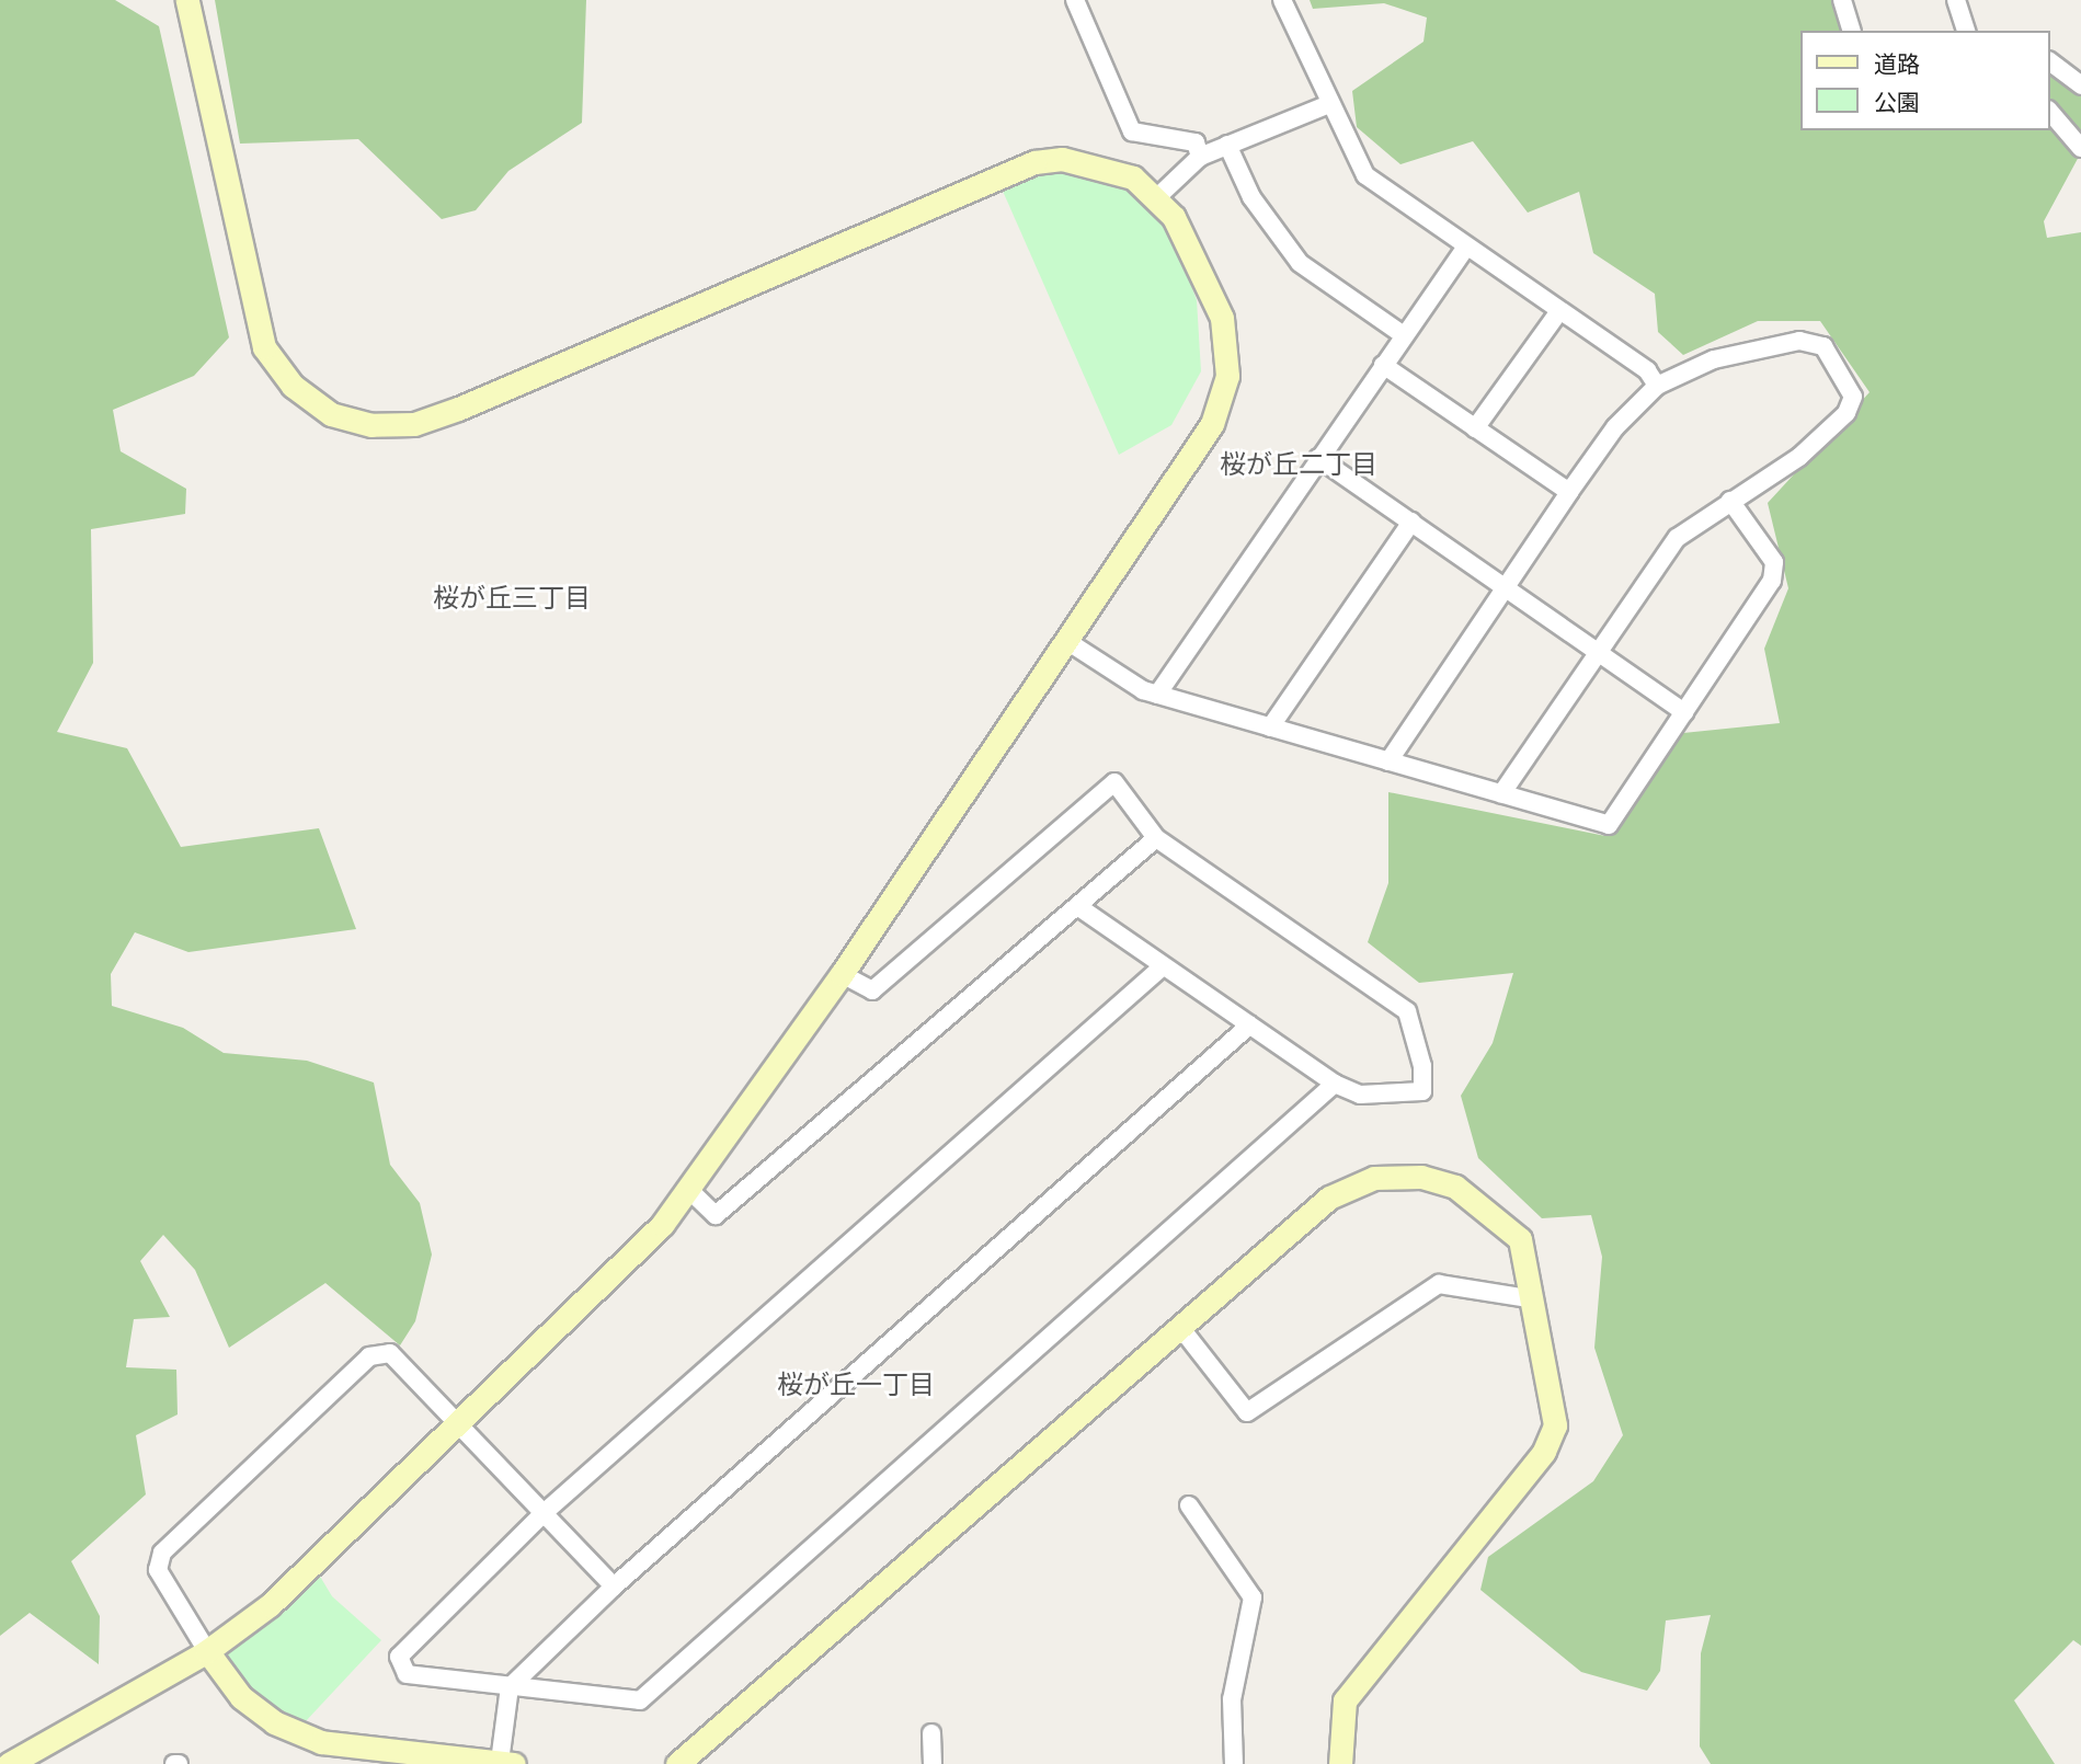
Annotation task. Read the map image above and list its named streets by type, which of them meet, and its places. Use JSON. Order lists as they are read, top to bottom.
{
  "districts": ["桜が丘二丁目", "桜が丘三丁目", "桜が丘一丁目"],
  "legend": ["道路", "公園"]
}
